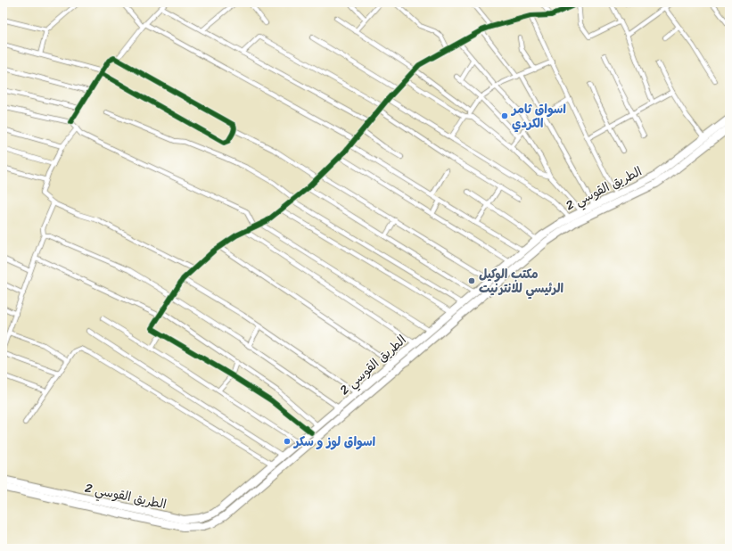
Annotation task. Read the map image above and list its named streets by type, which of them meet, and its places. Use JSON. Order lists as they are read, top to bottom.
{
  "streets": {
    "highway": ["الطريق القوسي 2"]
  },
  "places": ["اسواق ثامر الكردي", "مكتب الوكيل الرئيسي للانترنيت", "اسواق لوز و سكر"]
}
